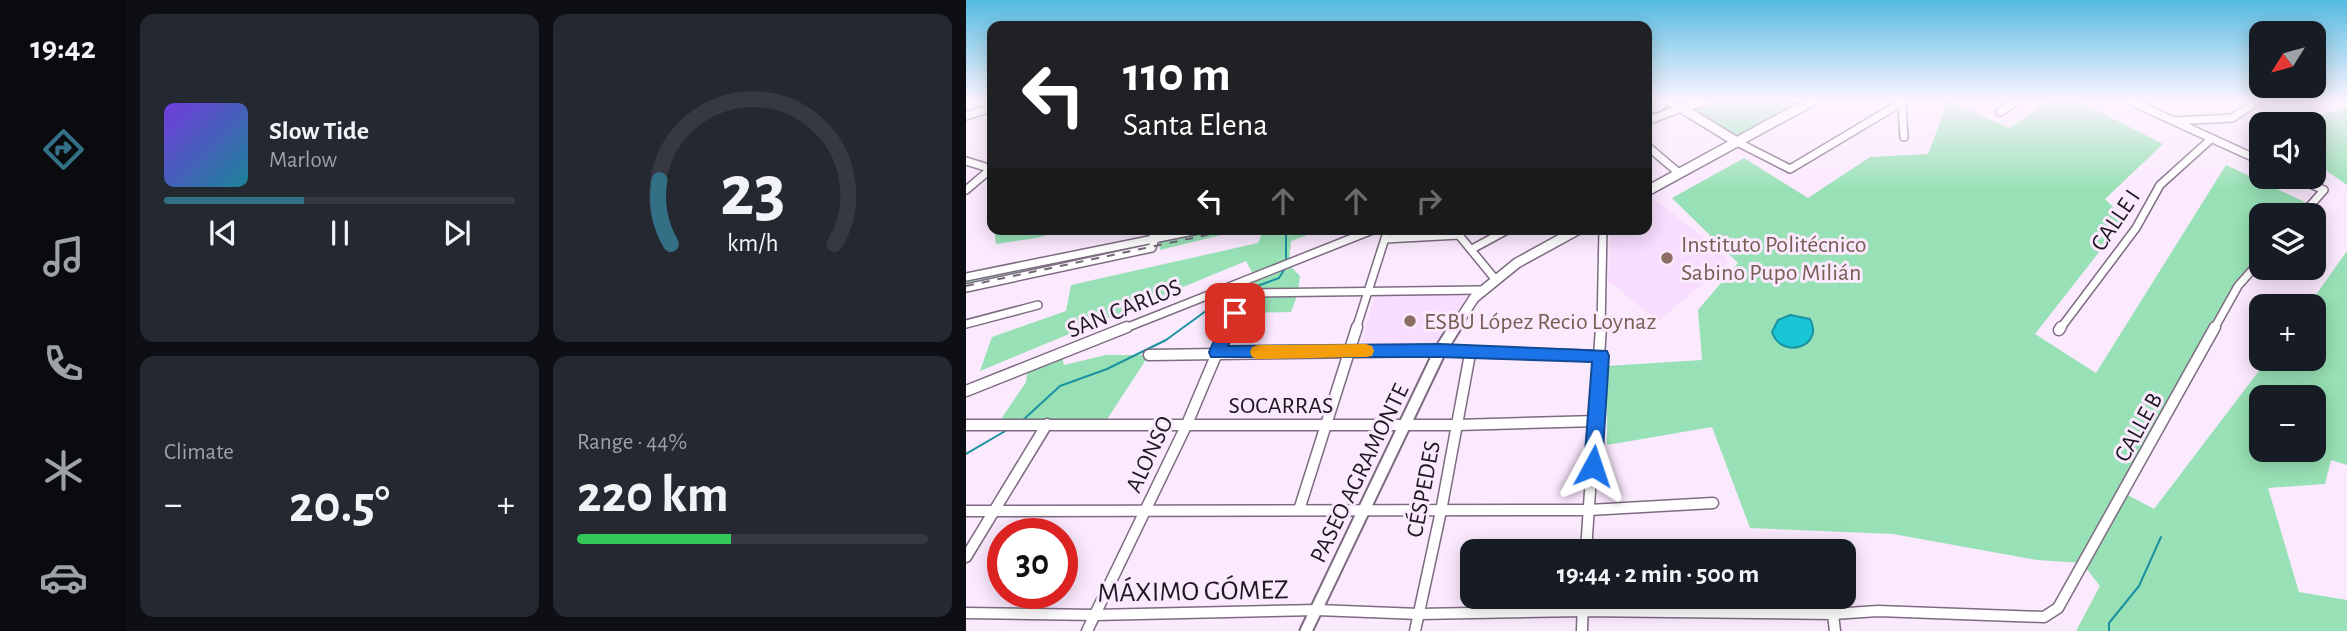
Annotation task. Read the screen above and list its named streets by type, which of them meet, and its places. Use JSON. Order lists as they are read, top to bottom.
{
  "streets": {
    "street": [
      "CALLE I",
      "SAN CARLOS",
      "SOCARRAS",
      "CALLE B",
      "ALONSO",
      "PASEO AGRAMONTE",
      "CÉSPEDES",
      "MÁXIMO GÓMEZ"
    ]
  },
  "crossings": [
    ["SOCARRAS", "ALONSO"],
    ["SOCARRAS", "PASEO AGRAMONTE"],
    ["SOCARRAS", "CÉSPEDES"],
    ["CALLE B", "MÁXIMO GÓMEZ"],
    ["ALONSO", "MÁXIMO GÓMEZ"],
    ["PASEO AGRAMONTE", "MÁXIMO GÓMEZ"],
    ["CÉSPEDES", "MÁXIMO GÓMEZ"]
  ],
  "places": ["Instituto Politécnico Sabino Pupo Milián", "ESBU López Recio Loynaz"],
  "north": "bottom left",
  "page": {
    "tabs": "19:42",
    "map_buttons": ["+", "−"],
    "turn": ["110 m", "Santa Elena"],
    "song": ["Slow Tide", "Marlow"],
    "tile": [
      "Climate",
      ["Range · 44%", "220 km"]
    ],
    "heat": ["−", "20.5°", "+"],
    "limit": "30",
    "trip": "19:44 · 2 min · 500 m",
    "gauge": ["23", "km/h"]
  }
}
